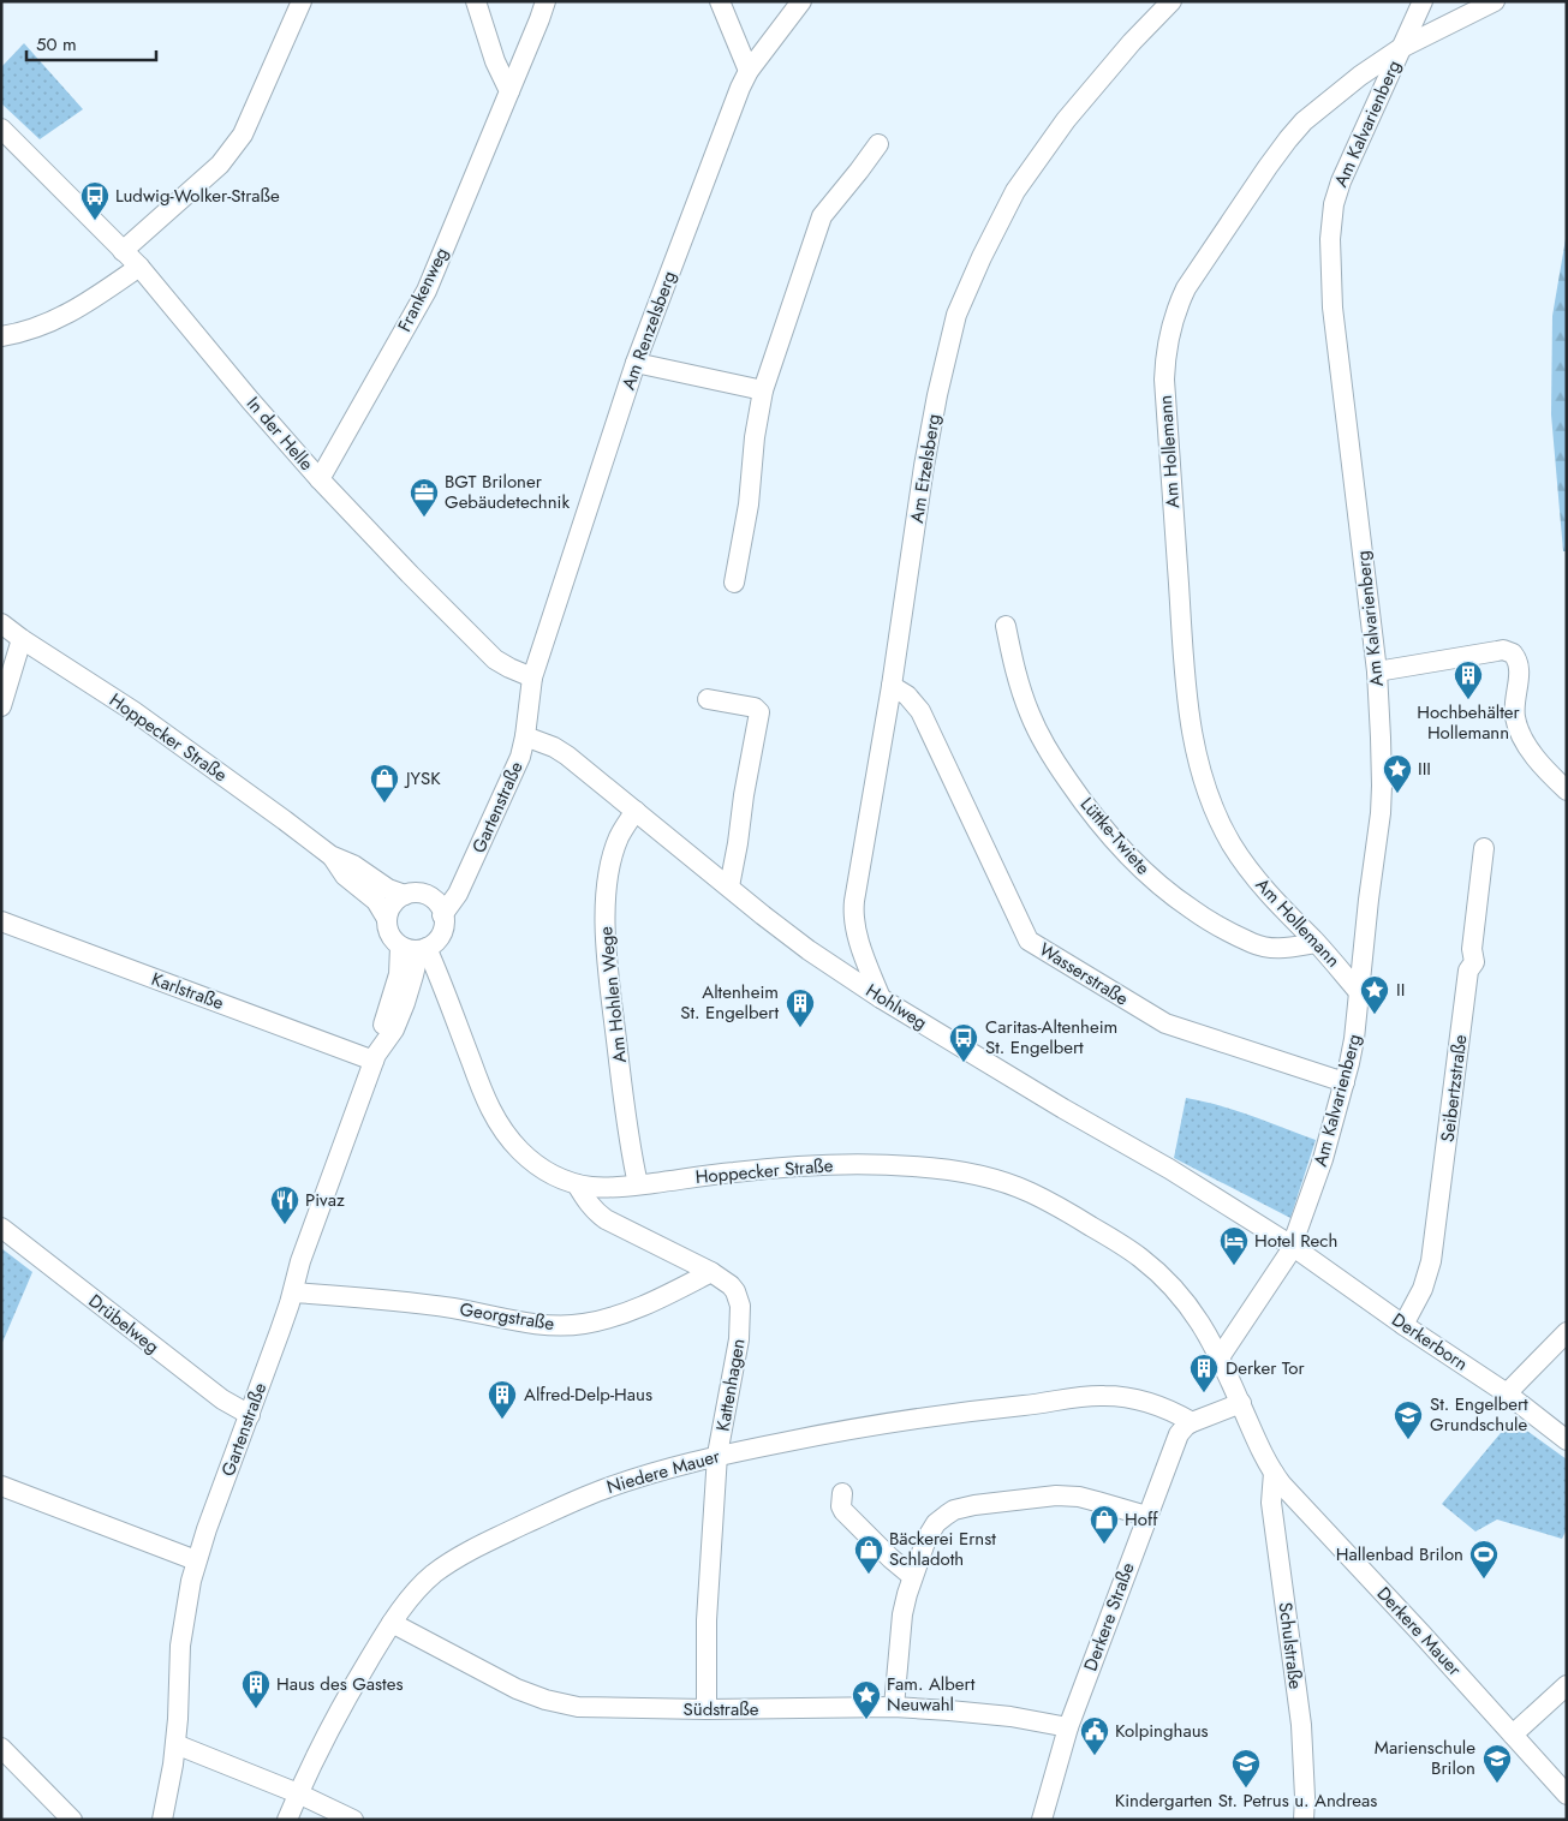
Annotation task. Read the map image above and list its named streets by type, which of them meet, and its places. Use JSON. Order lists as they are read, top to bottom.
{
  "streets": {
    "street": [
      "Am Kalvarienberg",
      "Frankenweg",
      "Am Renzelsberg",
      "In der Helle",
      "Am Hollemann",
      "Am Etzelsberg",
      "Hoppecker Straße",
      "Gartenstraße",
      "Lüttke-Twiete",
      "Wasserstraße",
      "Karlstraße",
      "Am Hohlen Wege",
      "Hohlweg",
      "Seibertzstraße",
      "Georgstraße",
      "Drübelweg",
      "Derkerborn",
      "Kattenhagen",
      "Niedere Mauer",
      "Derkere Straße",
      "Derkere Mauer",
      "Schulstraße",
      "Südstraße"
    ]
  },
  "crossings": [
    ["Am Kalvarienberg", "Am Hollemann"],
    ["Am Kalvarienberg", "Wasserstraße"],
    ["Am Kalvarienberg", "Hohlweg"],
    ["Am Kalvarienberg", "Derkerborn"],
    ["Am Kalvarienberg", "Derkere Mauer"],
    ["Frankenweg", "In der Helle"],
    ["Am Renzelsberg", "In der Helle"],
    ["Am Hollemann", "Lüttke-Twiete"],
    ["Am Etzelsberg", "Wasserstraße"],
    ["Am Etzelsberg", "Hohlweg"],
    ["Hoppecker Straße", "Gartenstraße"],
    ["Hoppecker Straße", "Am Hohlen Wege"],
    ["Hoppecker Straße", "Kattenhagen"],
    ["Hoppecker Straße", "Derkere Mauer"],
    ["Gartenstraße", "Karlstraße"],
    ["Gartenstraße", "Hohlweg"],
    ["Gartenstraße", "Georgstraße"],
    ["Gartenstraße", "Drübelweg"],
    ["Am Hohlen Wege", "Hohlweg"],
    ["Hohlweg", "Derkerborn"],
    ["Seibertzstraße", "Derkerborn"],
    ["Georgstraße", "Kattenhagen"],
    ["Kattenhagen", "Niedere Mauer"],
    ["Kattenhagen", "Südstraße"],
    ["Niedere Mauer", "Derkere Straße"],
    ["Niedere Mauer", "Südstraße"],
    ["Derkere Straße", "Südstraße"],
    ["Derkere Mauer", "Schulstraße"]
  ],
  "places": {
    "bus stop": ["Ludwig-Wolker-Straße", "Caritas-Altenheim St. Engelbert"],
    "office": ["BGT Briloner Gebäudetechnik"],
    "building": [
      "Hochbehälter Hollemann",
      "Altenheim St. Engelbert",
      "Derker Tor",
      "Alfred-Delp-Haus",
      "Haus des Gastes"
    ],
    "place": ["III", "II", "Fam. Albert Neuwahl"],
    "shop": ["JYSK", "Hoff", "Bäckerei Ernst Schladoth"],
    "restaurant": ["Pivaz"],
    "hotel": ["Hotel Rech"],
    "school or university": ["St. Engelbert Grundschule", "Marienschule Brilon", "Kindergarten St. Petrus u. Andreas"],
    "sports": ["Hallenbad Brilon"],
    "public building": ["Kolpinghaus"]
  },
  "scale_bar": "50 m"
}
